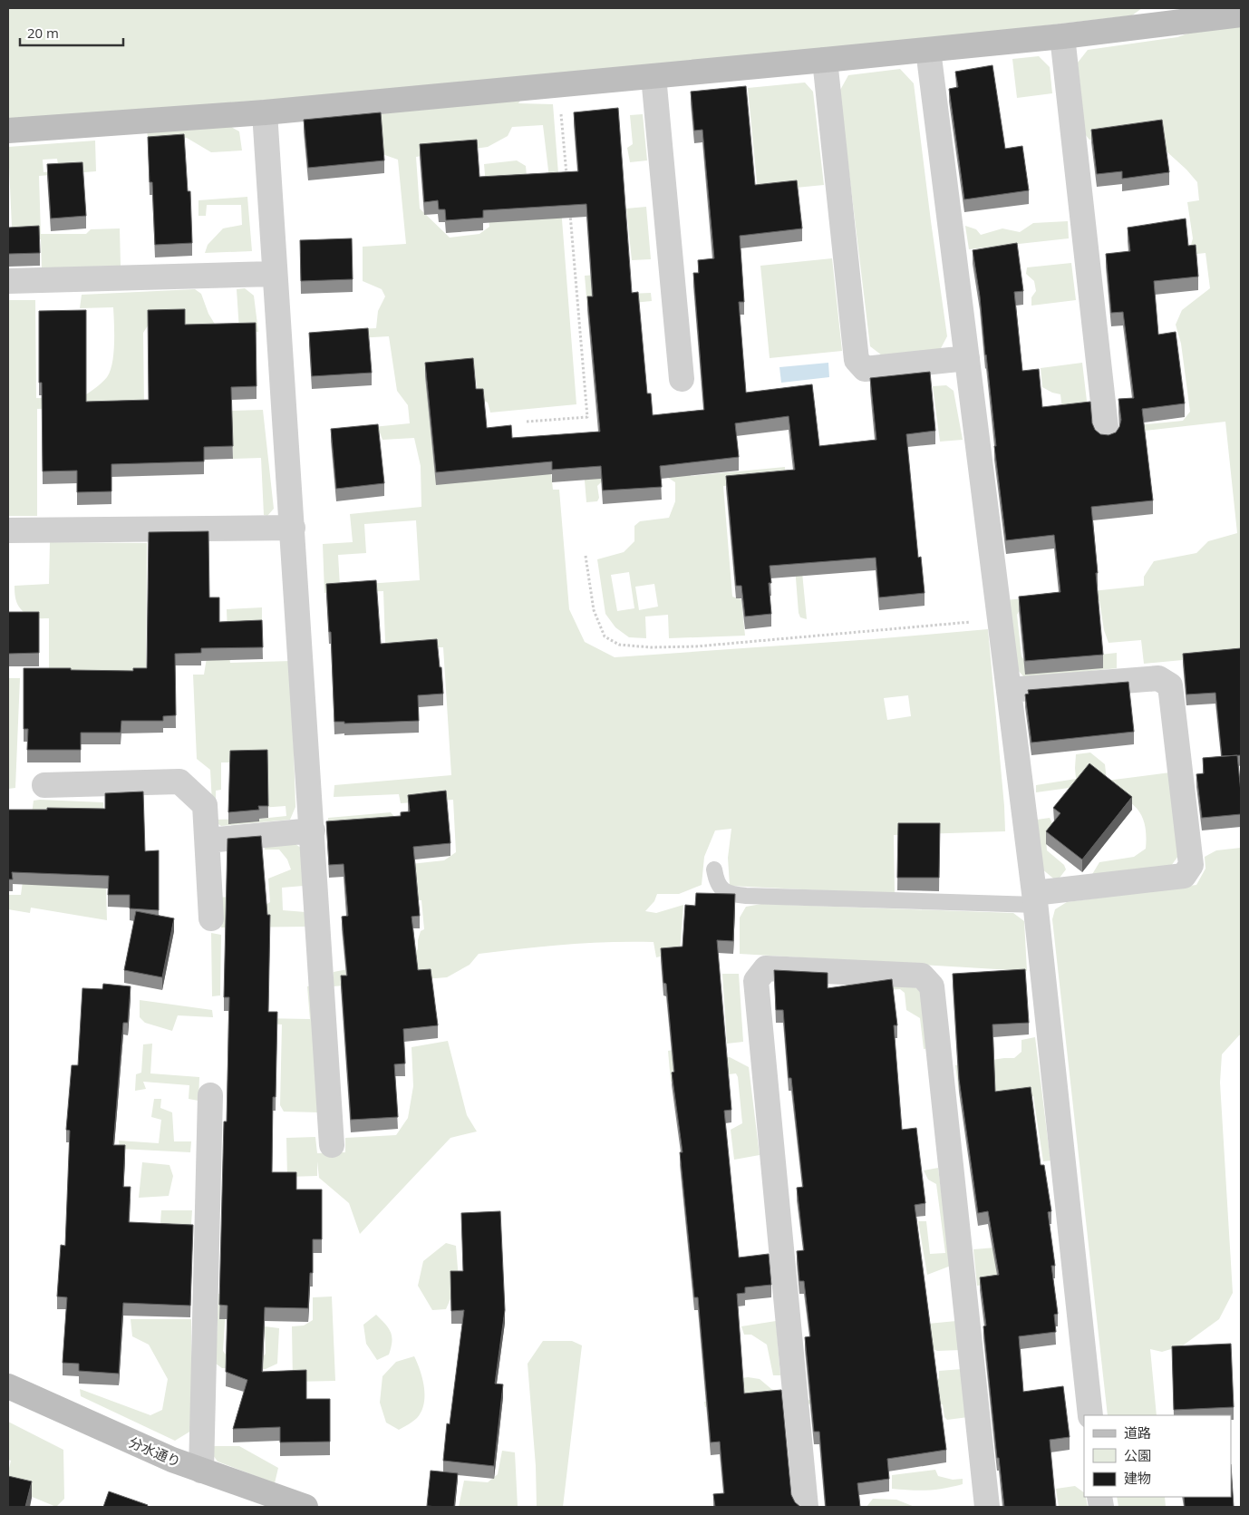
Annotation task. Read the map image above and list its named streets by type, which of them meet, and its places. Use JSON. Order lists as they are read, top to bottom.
{
  "streets": {
    "street": ["分水通り"]
  },
  "legend": ["道路", "公園", "建物"],
  "scale_bar": "20 m"
}
